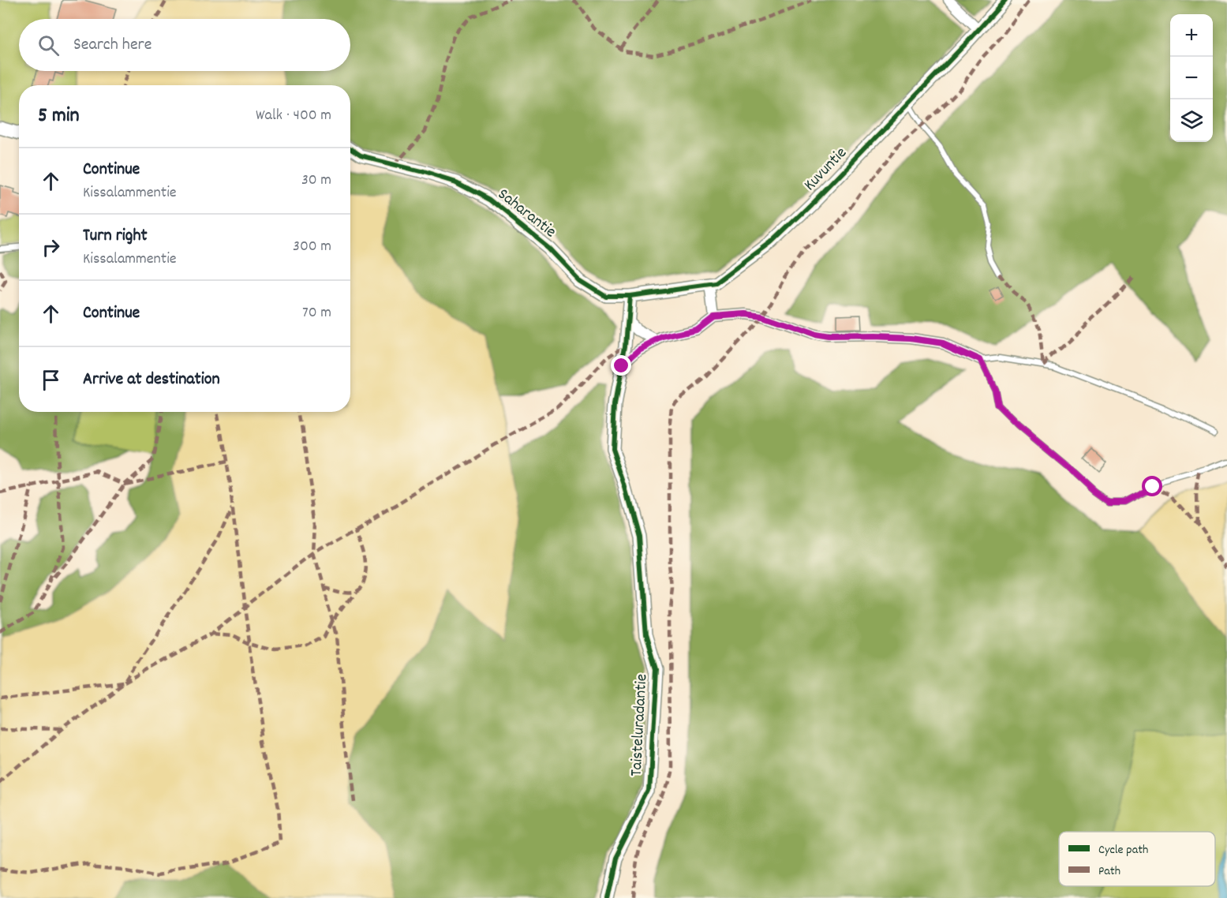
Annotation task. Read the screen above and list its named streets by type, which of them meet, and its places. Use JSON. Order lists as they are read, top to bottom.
{
  "streets": {
    "street": ["Kuvuntie", "Saharantie", "Taisteluradantie"]
  },
  "crossings": [
    ["Kuvuntie", "Saharantie"],
    ["Kuvuntie", "Taisteluradantie"],
    ["Saharantie", "Taisteluradantie"]
  ],
  "legend": ["Cycle path", "Path"],
  "page": {
    "map_buttons": ["+", "−"],
    "search": "Search here",
    "heading": ["5 min", "Walk · 400 m"],
    "list": [
      ["Continue", "Kissalammentie", "30 m"],
      ["Turn right", "Kissalammentie", "300 m"],
      ["Continue", "70 m"],
      "Arrive at destination"
    ]
  }
}
